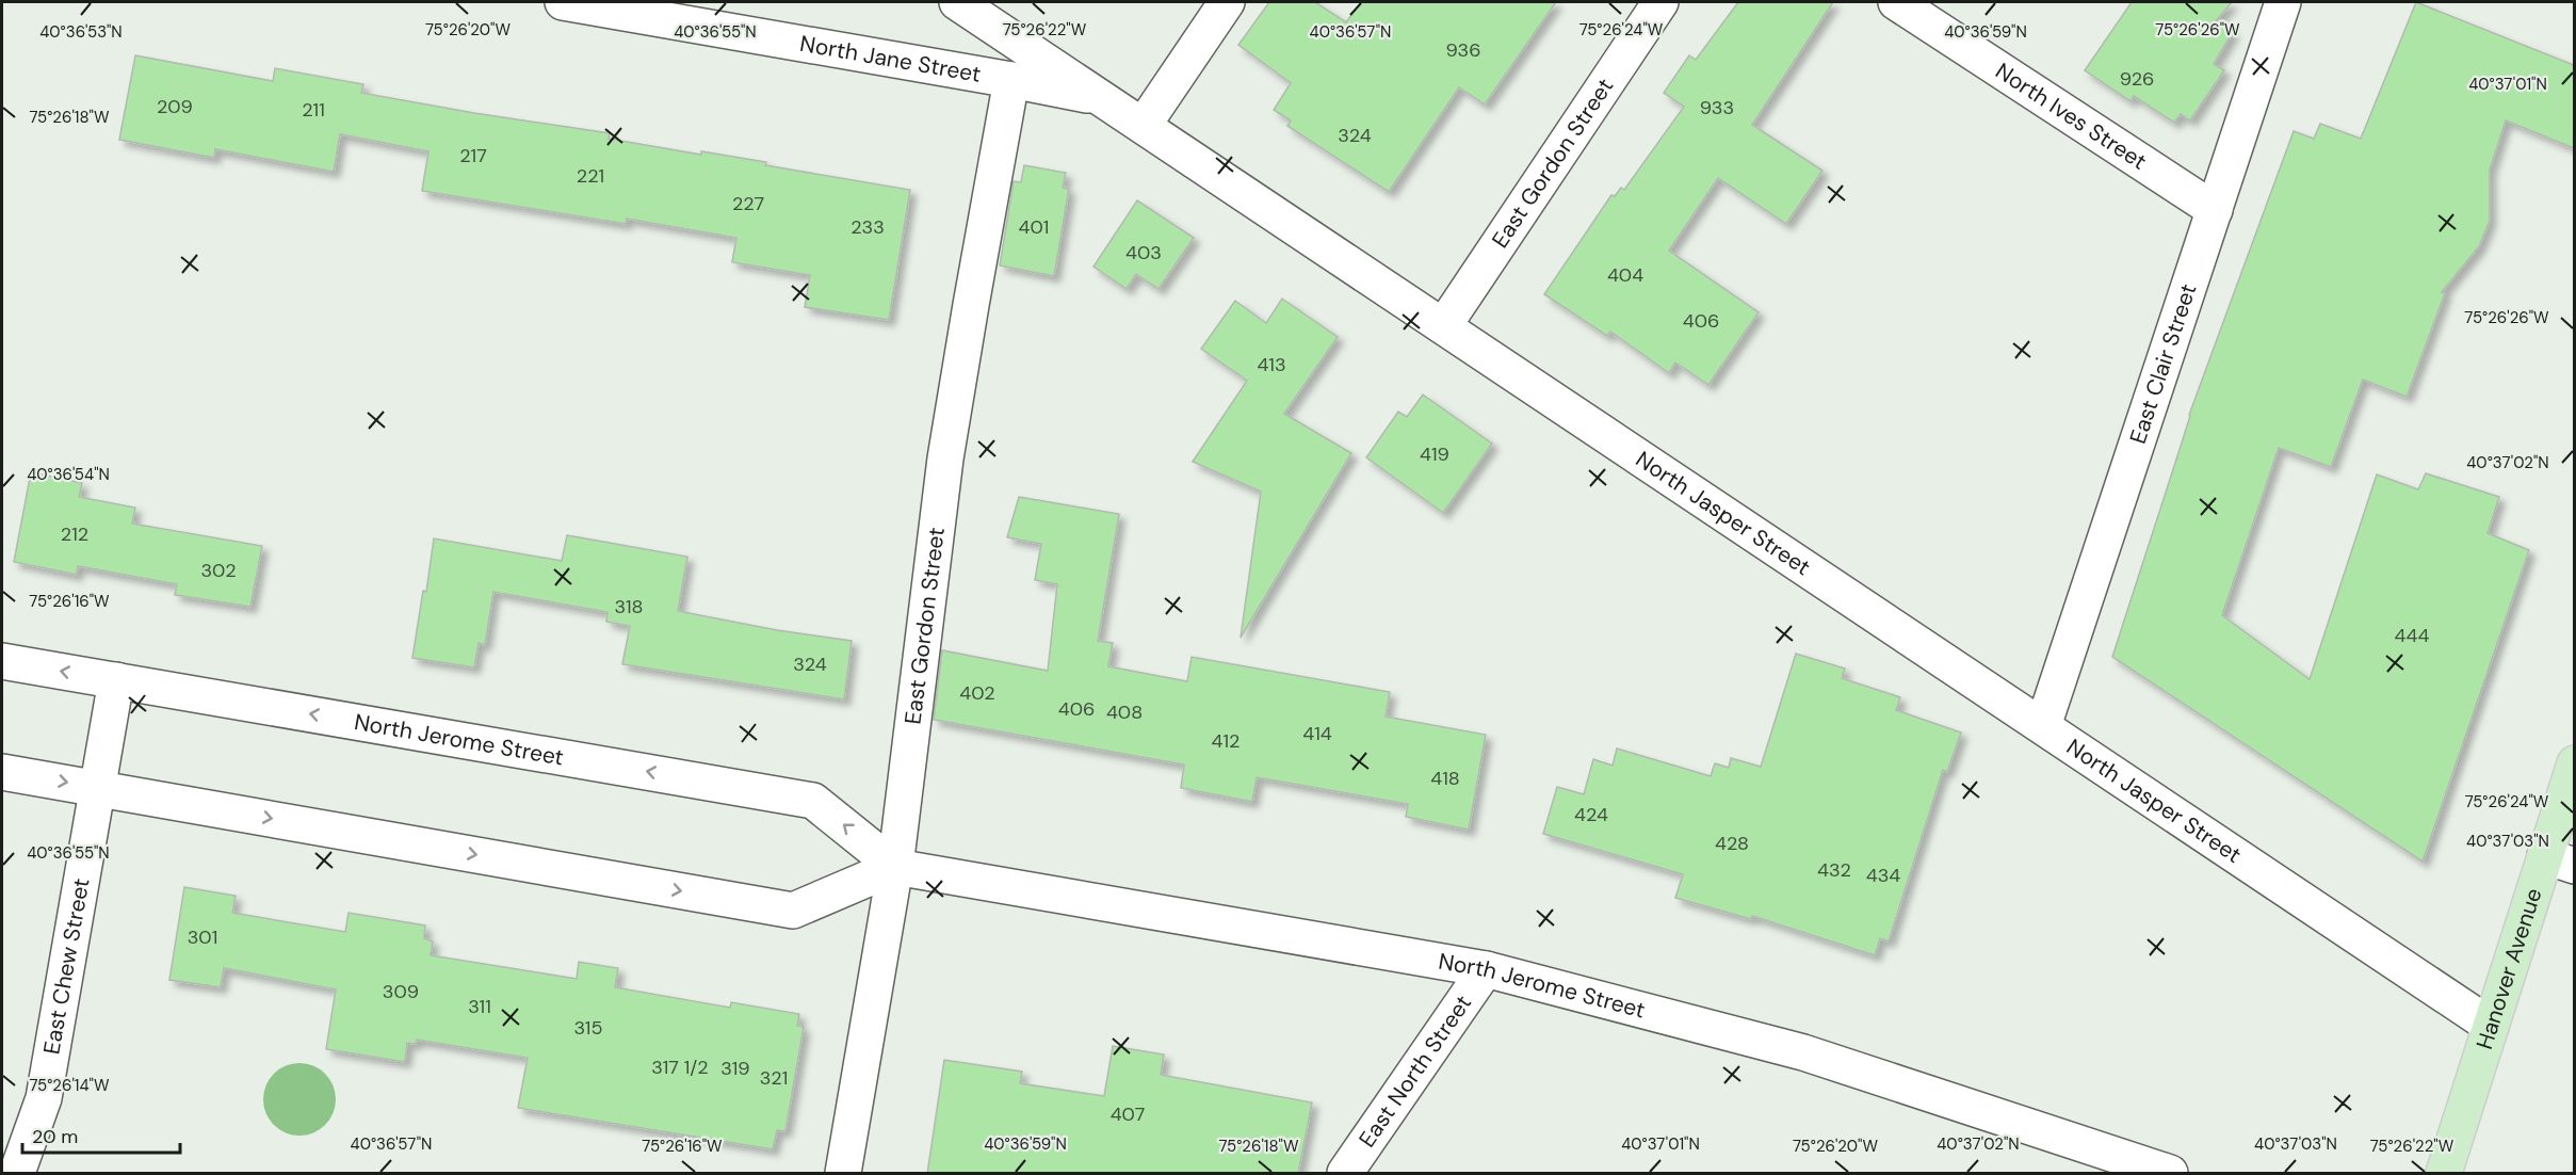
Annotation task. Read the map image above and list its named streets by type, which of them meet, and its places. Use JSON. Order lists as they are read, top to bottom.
{
  "streets": {
    "main road": ["Hanover Avenue"],
    "street": [
      "North Jane Street",
      "North Ives Street",
      "East Gordon Street",
      "East Clair Street",
      "North Jasper Street",
      "North Jerome Street",
      "East Chew Street",
      "East North Street"
    ]
  },
  "crossings": [
    ["North Jane Street", "East Gordon Street"],
    ["North Jane Street", "North Jasper Street"],
    ["North Ives Street", "East Clair Street"],
    ["East Gordon Street", "North Jasper Street"],
    ["East Gordon Street", "North Jerome Street"],
    ["East Clair Street", "North Jasper Street"],
    ["North Jasper Street", "Hanover Avenue"],
    ["North Jerome Street", "East Chew Street"],
    ["North Jerome Street", "East North Street"]
  ],
  "house_numbers": [
    "936",
    "926",
    "209",
    "933",
    "211",
    "324",
    "217",
    "221",
    "227",
    "233",
    "401",
    "403",
    "404",
    "406",
    "413",
    "419",
    "212",
    "302",
    "318",
    "444",
    "324",
    "402",
    "406",
    "408",
    "414",
    "412",
    "418",
    "424",
    "428",
    "432",
    "434",
    "301",
    "309",
    "311",
    "315",
    "317 1/2",
    "319",
    "321",
    "407"
  ],
  "scale_bar": "20 m",
  "coordinates": [
    "75°26'20\"W",
    "75°26'22\"W",
    "75°26'24\"W",
    "75°26'26\"W",
    "40°36'53\"N",
    "40°36'55\"N",
    "40°36'57\"N",
    "40°36'59\"N",
    "40°37'01\"N",
    "75°26'18\"W",
    "40°37'02\"N",
    "40°36'54\"N",
    "75°26'16\"W",
    "40°37'03\"N",
    "75°26'14\"W"
  ]
}
